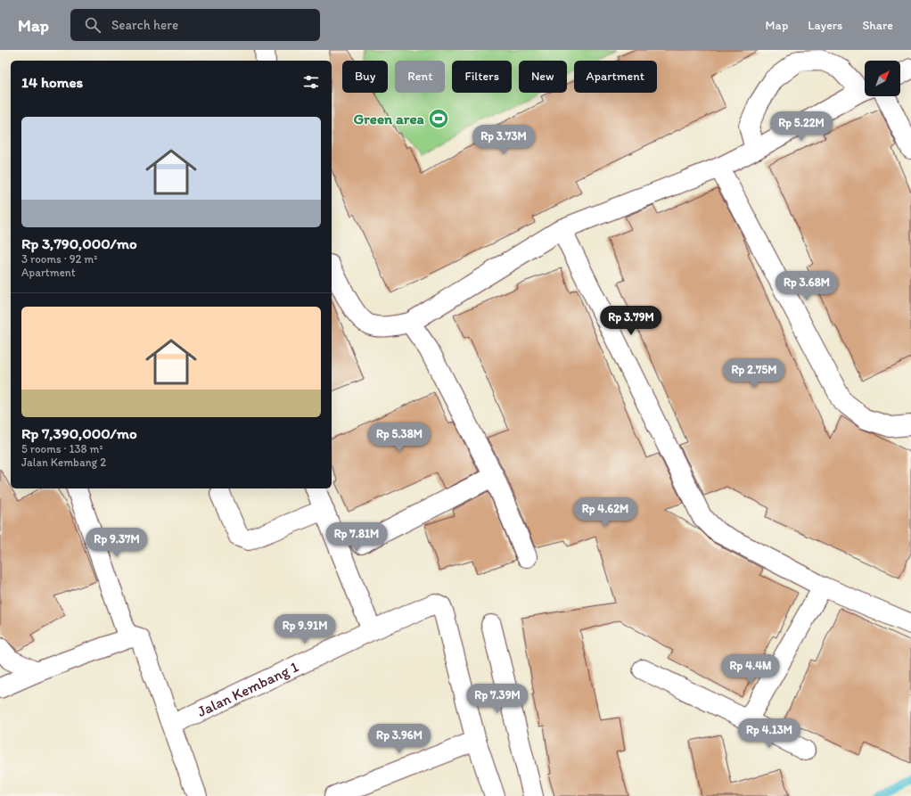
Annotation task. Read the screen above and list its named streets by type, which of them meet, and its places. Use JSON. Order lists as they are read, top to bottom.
{
  "streets": {
    "street": ["Jalan Kembang 1"]
  },
  "places": {
    "sports": ["Green area"]
  },
  "north": "top right",
  "page": {
    "header": "Map",
    "search": "Search here",
    "nav": ["Map", "Layers", "Share"],
    "chip": [
      "Buy",
      "Rent",
      "Filters",
      "New",
      "Apartment"
    ],
    "heading": "14 homes",
    "list": [
      {
        "name": "Rp 3,790,000/mo",
        "note": "3 rooms · 92 m² · Apartment"
      },
      {
        "name": "Rp 7,390,000/mo",
        "note": "5 rooms · 138 m² · Jalan Kembang 2"
      }
    ],
    "price": [
      "Rp 5.22M",
      "Rp 3.73M",
      "Rp 3.68M",
      "Rp 3.79M",
      "Rp 2.75M",
      "Rp 5.38M",
      "Rp 4.62M",
      "Rp 7.81M",
      "Rp 9.37M",
      "Rp 9.91M",
      "Rp 4.4M",
      "Rp 7.39M",
      "Rp 4.13M",
      "Rp 3.96M"
    ]
  }
}
